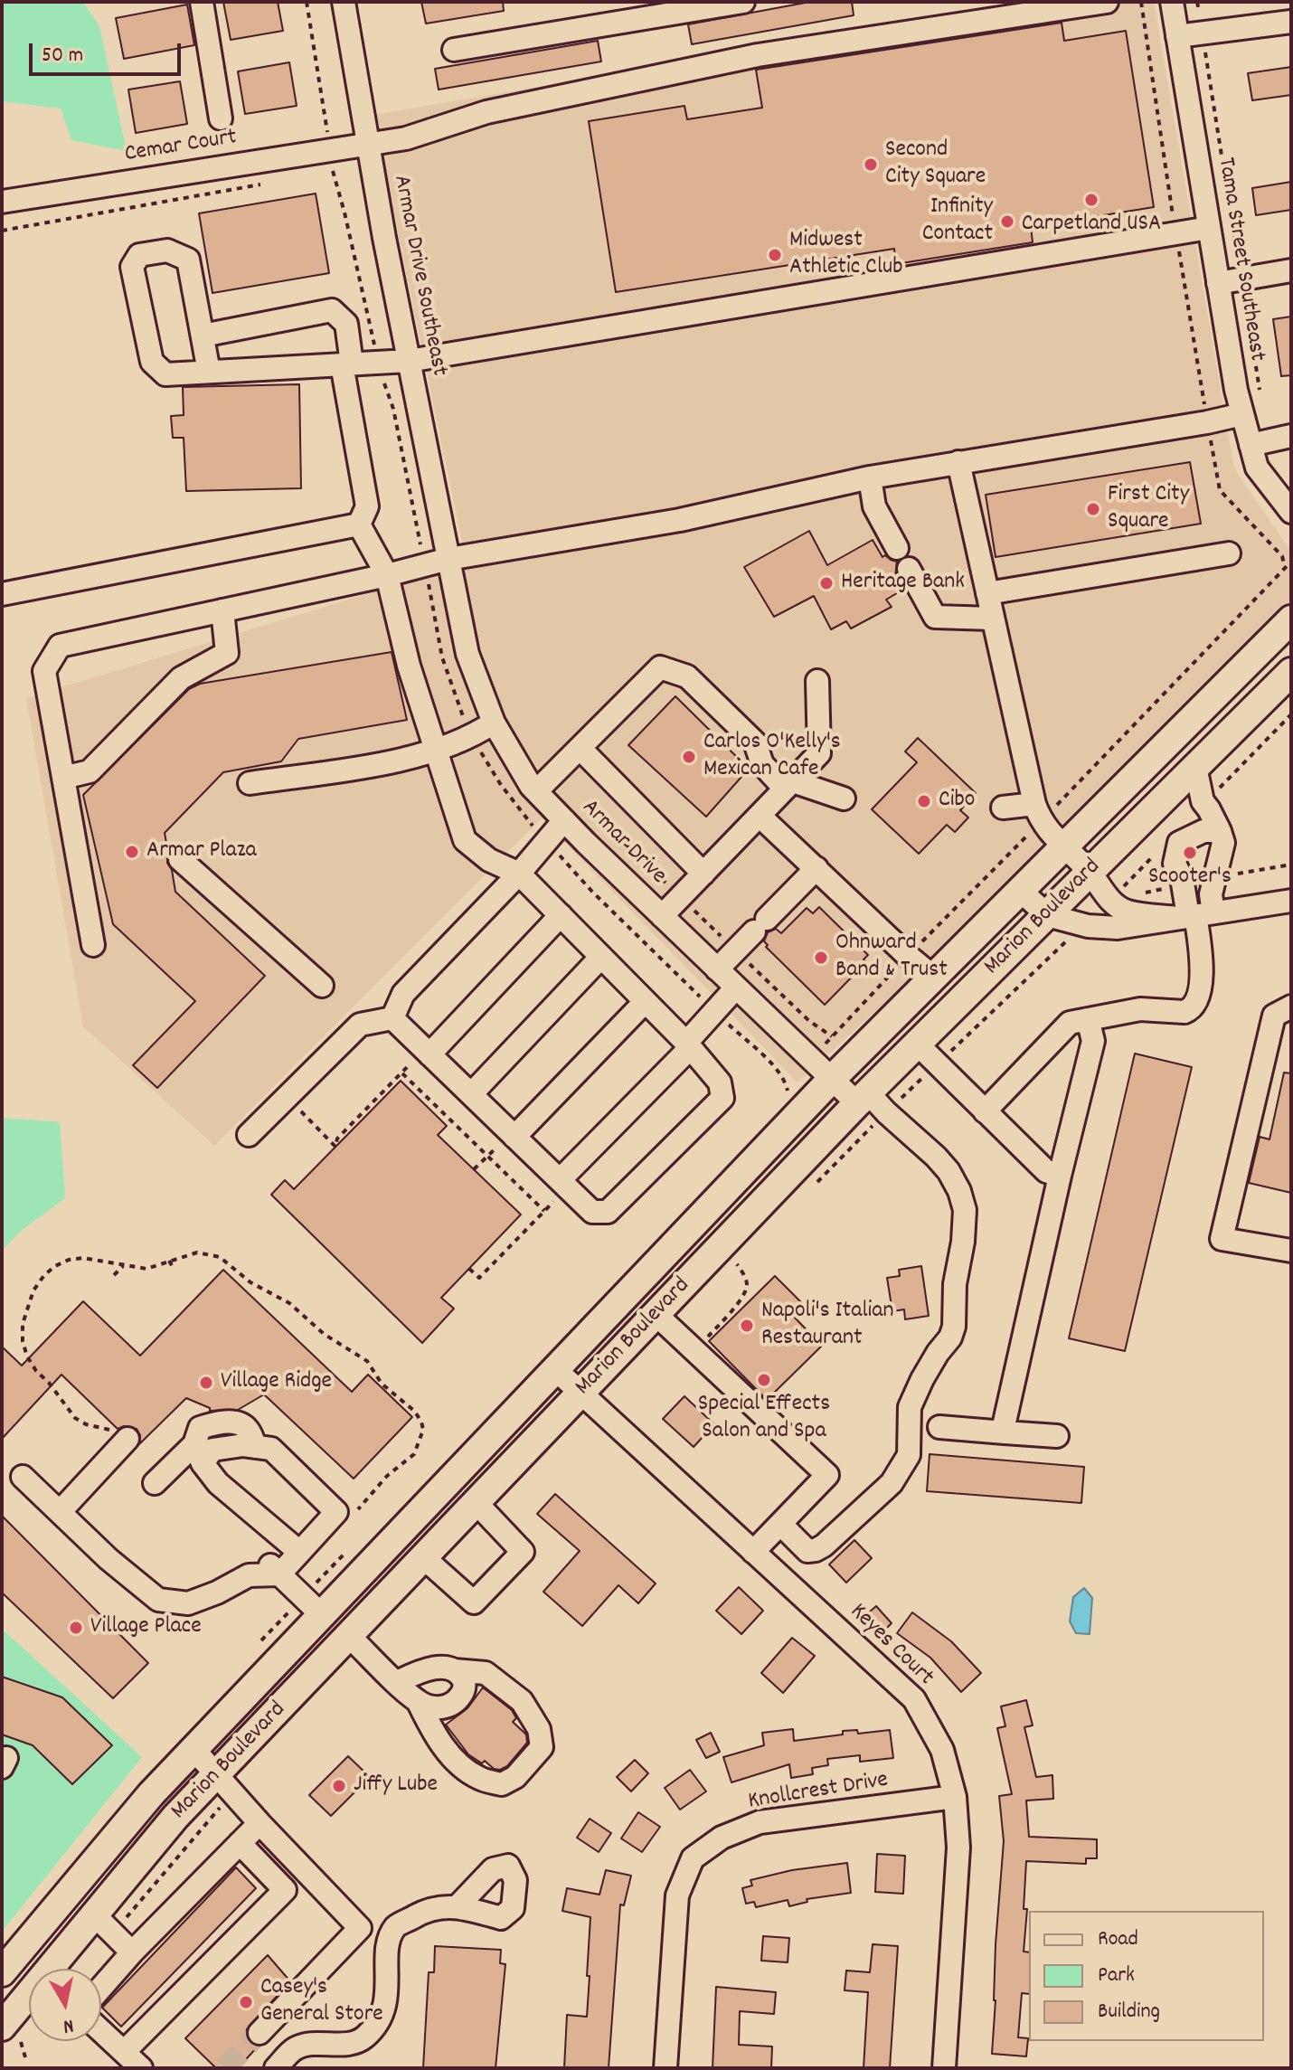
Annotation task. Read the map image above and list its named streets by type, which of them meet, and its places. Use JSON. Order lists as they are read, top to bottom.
{
  "streets": {
    "main road": ["Marion Boulevard"],
    "street": [
      "Cemar Court",
      "Tama Street Southeast",
      "Armar Drive Southeast",
      "Armar Drive",
      "Keyes Court",
      "Knollcrest Drive"
    ]
  },
  "crossings": [
    ["Cemar Court", "Armar Drive Southeast"],
    ["Armar Drive Southeast", "Armar Drive"],
    ["Armar Drive", "Marion Boulevard"],
    ["Marion Boulevard", "Keyes Court"],
    ["Keyes Court", "Knollcrest Drive"]
  ],
  "places": [
    "Second City Square",
    "Carpetland USA",
    "Infinity Contact",
    "Midwest Athletic Club",
    "First City Square",
    "Heritage Bank",
    "Carlos O'Kelly's Mexican Cafe",
    "Cibo",
    "Armar Plaza",
    "Scooter's",
    "Ohnward Band & Trust",
    "Napoli's Italian Restaurant",
    "Special Effects Salon and Spa",
    "Village Ridge",
    "Village Place",
    "Jiffy Lube",
    "Casey's General Store"
  ],
  "legend": ["Road", "Park", "Building"],
  "scale_bar": "50 m",
  "north": "bottom"
}
